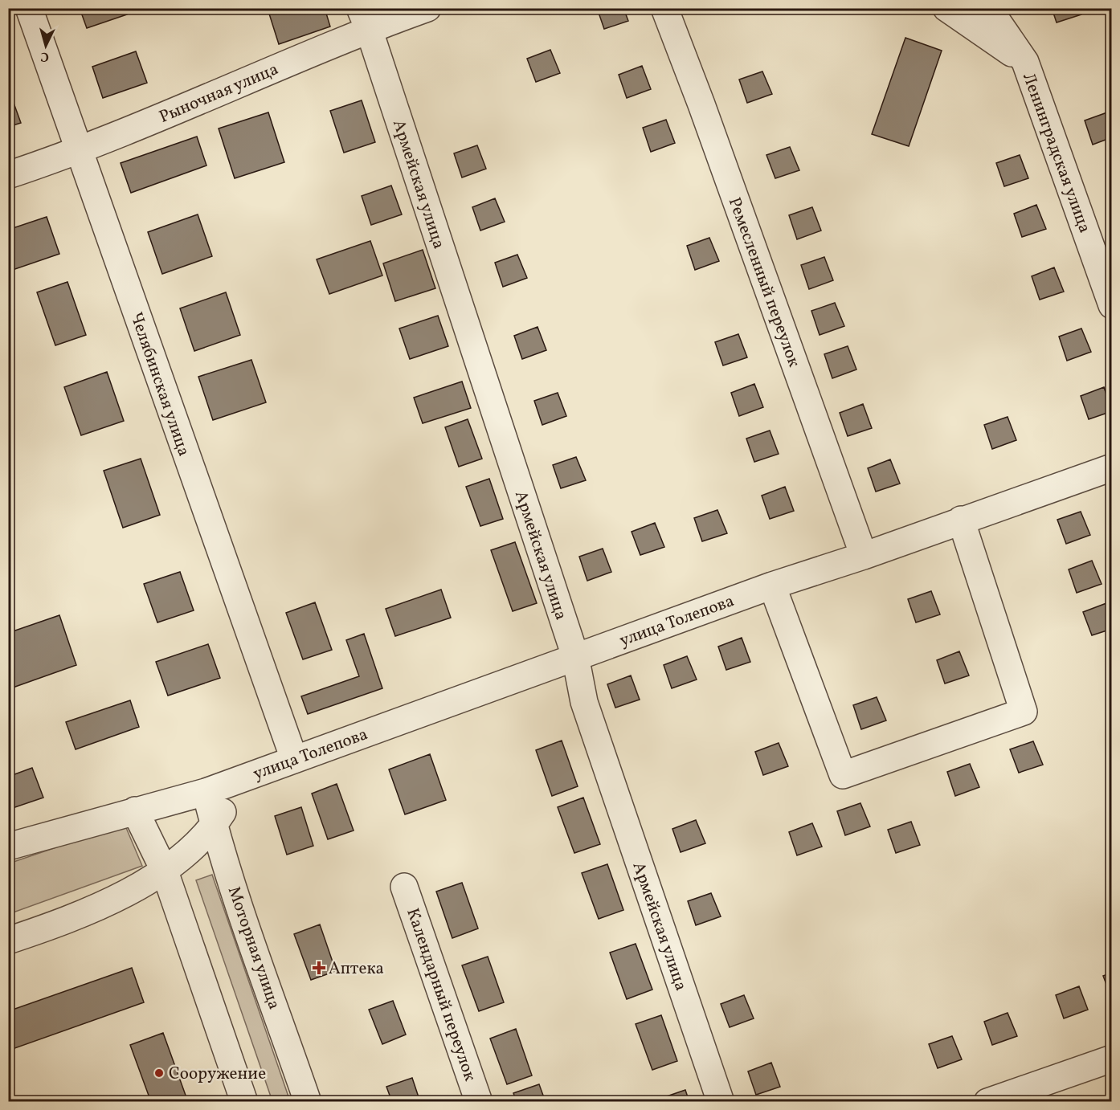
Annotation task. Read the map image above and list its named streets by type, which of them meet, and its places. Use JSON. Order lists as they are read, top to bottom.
{
  "streets": {
    "street": [
      "Рыночная улица",
      "Ленинградская улица",
      "Армейская улица",
      "Ремесленный переулок",
      "Челябинская улица",
      "улица Толепова",
      "Моторная улица",
      "Календарный переулок"
    ]
  },
  "crossings": [
    ["Рыночная улица", "Армейская улица"],
    ["Рыночная улица", "Челябинская улица"],
    ["Армейская улица", "улица Толепова"],
    ["Ремесленный переулок", "улица Толепова"],
    ["Челябинская улица", "улица Толепова"],
    ["улица Толепова", "Моторная улица"]
  ],
  "places": {
    "health": ["Аптека"],
    "other": ["Сооружение"]
  },
  "north": "bottom"
}
